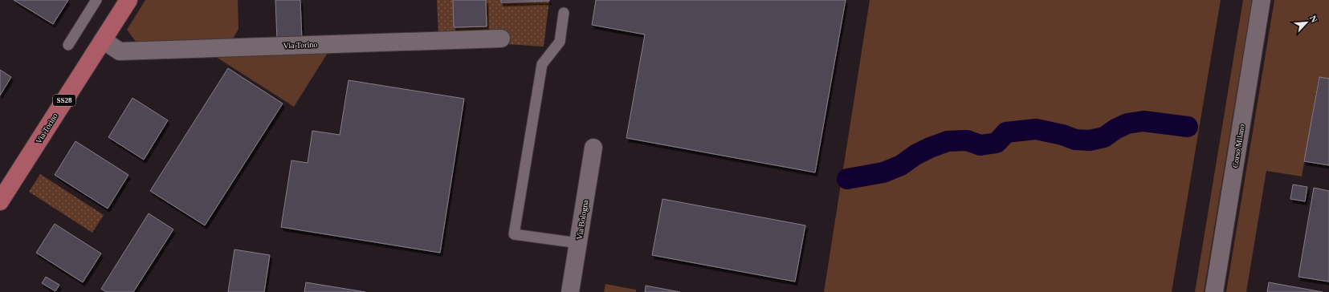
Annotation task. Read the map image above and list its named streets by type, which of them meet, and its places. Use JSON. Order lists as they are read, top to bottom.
{
  "streets": {
    "main road": ["Via Torino", "SS28"],
    "street": ["Corso Milano", "Via Bologna"]
  },
  "north": "top right"
}
